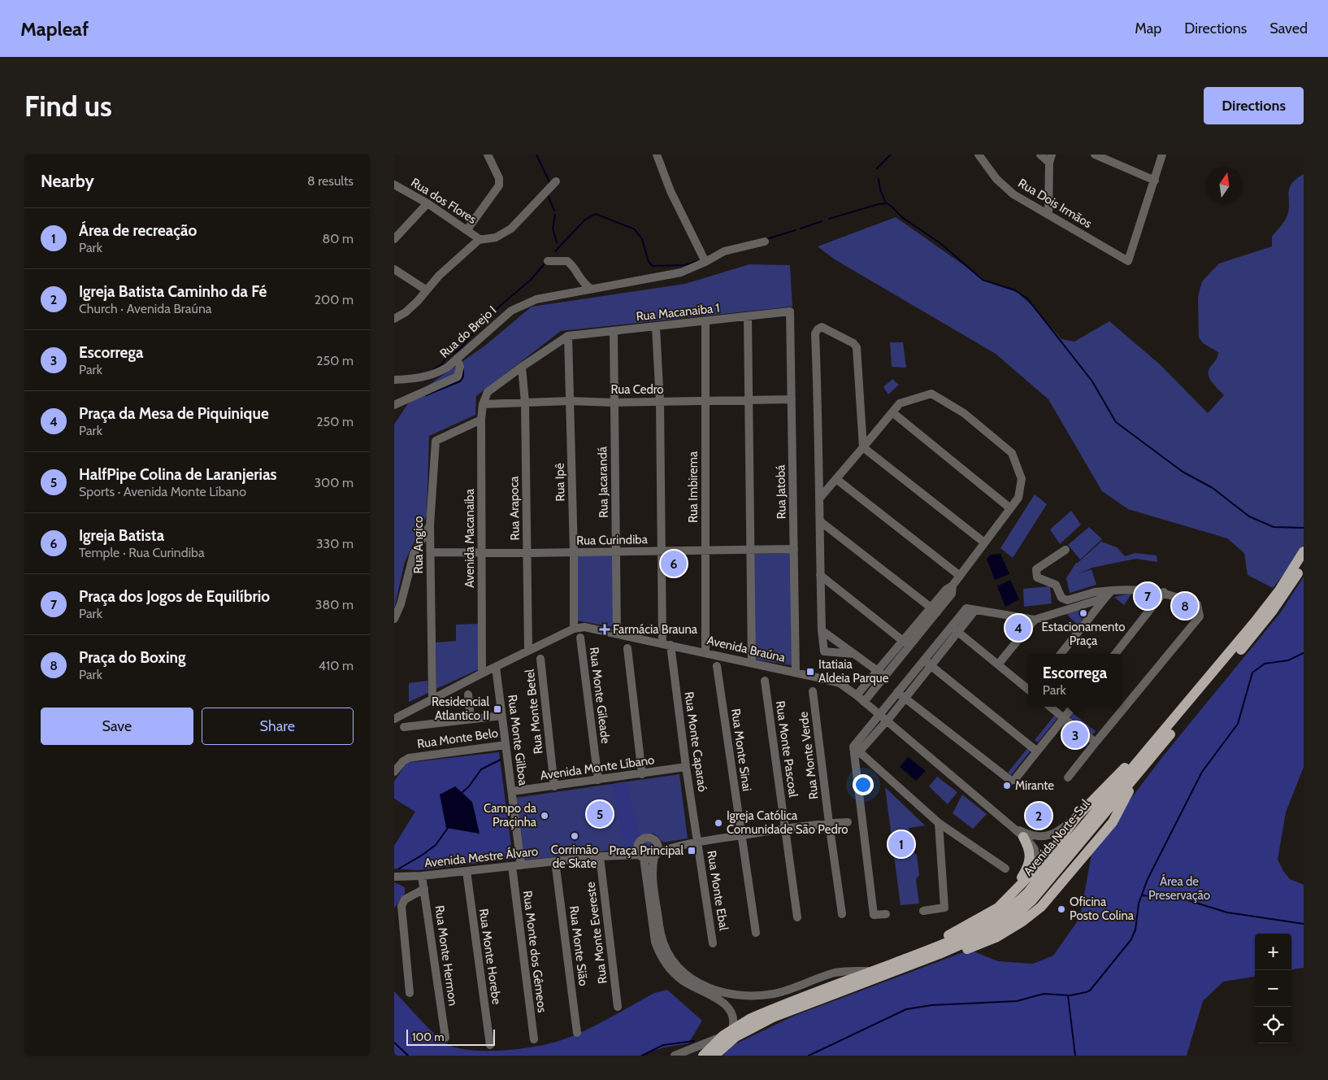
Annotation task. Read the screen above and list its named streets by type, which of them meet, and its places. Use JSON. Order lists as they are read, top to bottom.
{
  "streets": {
    "main road": ["Avenida Norte-Sul"],
    "street": [
      "Rua dos Flores",
      "Rua Dois Irmãos",
      "Rua Macanaiba 1",
      "Rua do Brejo I",
      "Rua Cedro",
      "Rua Ipê",
      "Rua Jacarandá",
      "Rua Imbirema",
      "Rua Jatobá",
      "Rua Arapoca",
      "Avenida Macanaiba",
      "Rua Curindiba",
      "Rua Angico",
      "Avenida Braúna",
      "Rua Monte Gileade",
      "Rua Monte Betel",
      "Rua Monte Belo",
      "Rua Monte Gilboa",
      "Rua Monte Caparaó",
      "Rua Monte Pascoal",
      "Rua Monte Sinai",
      "Rua Monte Verde",
      "Avenida Monte Líbano",
      "Avenida Mestre Álvaro",
      "Rua Monte Ebal",
      "Rua Monte Evereste",
      "Rua Monte Sião",
      "Rua Monte dos Gêmeos",
      "Rua Monte Hermon",
      "Rua Monte Horebe"
    ]
  },
  "crossings": [
    ["Rua Macanaiba 1", "Rua Ipê"],
    ["Rua Macanaiba 1", "Rua Jacarandá"],
    ["Rua Macanaiba 1", "Rua Imbirema"],
    ["Rua Macanaiba 1", "Rua Jatobá"],
    ["Rua Cedro", "Rua Ipê"],
    ["Rua Cedro", "Rua Jacarandá"],
    ["Rua Cedro", "Rua Imbirema"],
    ["Rua Cedro", "Rua Jatobá"],
    ["Rua Cedro", "Rua Arapoca"],
    ["Rua Cedro", "Avenida Macanaiba"],
    ["Rua Ipê", "Rua Curindiba"],
    ["Rua Ipê", "Avenida Braúna"],
    ["Rua Jacarandá", "Rua Curindiba"],
    ["Rua Jacarandá", "Avenida Braúna"],
    ["Rua Imbirema", "Rua Curindiba"],
    ["Rua Imbirema", "Avenida Braúna"],
    ["Rua Jatobá", "Rua Curindiba"],
    ["Rua Jatobá", "Avenida Braúna"],
    ["Rua Arapoca", "Rua Curindiba"],
    ["Rua Arapoca", "Avenida Braúna"],
    ["Avenida Macanaiba", "Rua Curindiba"],
    ["Avenida Macanaiba", "Rua Angico"],
    ["Avenida Macanaiba", "Avenida Braúna"],
    ["Rua Curindiba", "Rua Angico"],
    ["Rua Angico", "Avenida Braúna"],
    ["Avenida Braúna", "Rua Monte Gilboa"],
    ["Avenida Braúna", "Rua Monte Caparaó"],
    ["Rua Monte Gileade", "Avenida Monte Líbano"],
    ["Rua Monte Betel", "Avenida Monte Líbano"],
    ["Rua Monte Belo", "Rua Monte Gilboa"],
    ["Rua Monte Gilboa", "Avenida Monte Líbano"],
    ["Rua Monte Gilboa", "Avenida Mestre Álvaro"],
    ["Rua Monte Gilboa", "Rua Monte dos Gêmeos"],
    ["Rua Monte Caparaó", "Avenida Monte Líbano"],
    ["Rua Monte Caparaó", "Rua Monte Ebal"],
    ["Avenida Mestre Álvaro", "Rua Monte Evereste"],
    ["Avenida Mestre Álvaro", "Rua Monte Sião"],
    ["Avenida Mestre Álvaro", "Rua Monte dos Gêmeos"],
    ["Avenida Mestre Álvaro", "Rua Monte Hermon"],
    ["Avenida Mestre Álvaro", "Rua Monte Horebe"]
  ],
  "parks": ["Área de Preservação"],
  "places": {
    "other": [
      "Estacionamento Praça",
      "Mirante",
      "Campo da Praçinha",
      "Igreja Católica Comunidade São Pedro",
      "Corrimão de Skate",
      "Oficina Posto Colina"
    ],
    "health": ["Farmácia Brauna"],
    "transit": ["Itatiaia Aldeia Parque", "Residencial Atlantico II", "Praça Principal"]
  },
  "scale_bar": "100 m",
  "north": "top",
  "page": {
    "header": "Mapleaf",
    "nav": ["Map", "Directions", "Saved"],
    "buttons": [
      "Directions",
      ["Save", "Share"]
    ],
    "title": "Find us",
    "heading": ["Nearby", "8 results"],
    "list": [
      {
        "mark": "1",
        "name": "Área de recreação",
        "note": "Park",
        "value": "80 m"
      },
      {
        "mark": "2",
        "name": "Igreja Batista Caminho da Fé",
        "note": "Church · Avenida Braúna",
        "value": "200 m"
      },
      {
        "mark": "3",
        "name": "Escorrega",
        "note": "Park",
        "value": "250 m"
      },
      {
        "mark": "4",
        "name": "Praça da Mesa de Piquinique",
        "note": "Park",
        "value": "250 m"
      },
      {
        "mark": "5",
        "name": "HalfPipe Colina de Laranjerias",
        "note": "Sports · Avenida Monte Líbano",
        "value": "300 m"
      },
      {
        "mark": "6",
        "name": "Igreja Batista",
        "note": "Temple · Rua Curindiba",
        "value": "330 m"
      },
      {
        "mark": "7",
        "name": "Praça dos Jogos de Equilíbrio",
        "note": "Park",
        "value": "380 m"
      },
      {
        "mark": "8",
        "name": "Praça do Boxing",
        "note": "Park",
        "value": "410 m"
      }
    ],
    "pins": [
      "6",
      "7",
      "8",
      "4",
      "3",
      "5",
      "2",
      "1"
    ],
    "popup": ["Escorrega", "Park"],
    "map_buttons": ["+", "−"],
    "scale": "100 m"
  }
}
